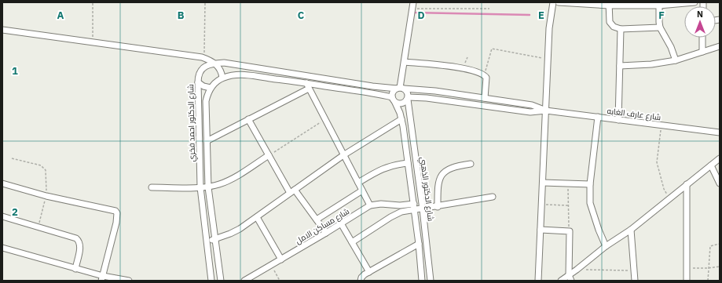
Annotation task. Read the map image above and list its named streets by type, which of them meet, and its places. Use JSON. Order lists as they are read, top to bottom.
{
  "streets": {
    "street": [
      "شارع عارف الغابه",
      "شارع الدكتور احمد فخري",
      "شارع الدكتور الذهبي",
      "شارع مساكن الامل"
    ]
  },
  "crossings": [
    ["شارع عارف الغابه", "شارع الدكتور الذهبي"],
    ["شارع الدكتور الذهبي", "شارع مساكن الامل"]
  ],
  "north": "top",
  "grid": {
    "columns": [
      "A",
      "B",
      "C",
      "D",
      "E",
      "F"
    ],
    "rows": ["1", "2"]
  }
}
